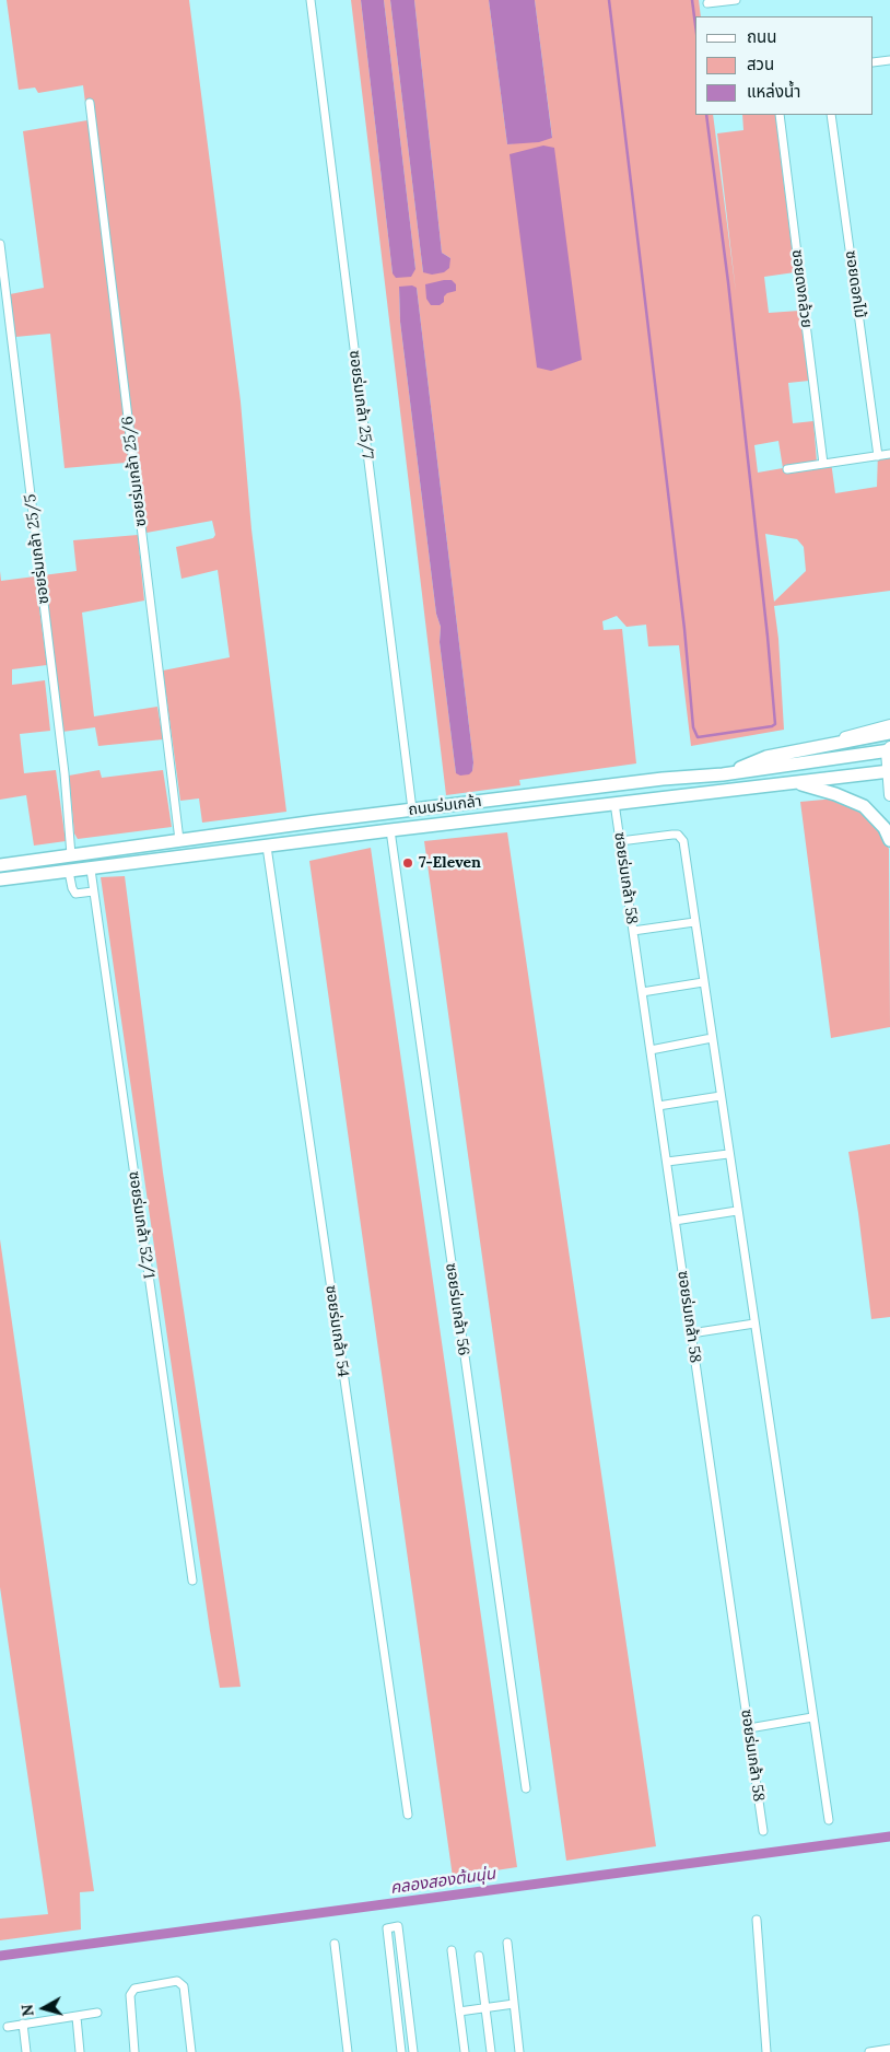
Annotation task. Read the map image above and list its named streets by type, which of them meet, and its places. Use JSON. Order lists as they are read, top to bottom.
{
  "streets": {
    "main road": ["ถนนร่มเกล้า"],
    "street": [
      "ซอยดอกไม้",
      "ซอยดงกล้วย",
      "ซอยร่มเกล้า 25/7",
      "ซอยร่มเกล้า 25/6",
      "ซอยร่มเกล้า 25/5",
      "ซอยร่มเกล้า 58",
      "ซอยร่มเกล้า 52/1",
      "ซอยร่มเกล้า 56",
      "ซอยร่มเกล้า 54"
    ]
  },
  "crossings": [
    ["ซอยร่มเกล้า 25/7", "ถนนร่มเกล้า"],
    ["ซอยร่มเกล้า 25/6", "ถนนร่มเกล้า"],
    ["ซอยร่มเกล้า 25/5", "ถนนร่มเกล้า"],
    ["ถนนร่มเกล้า", "ซอยร่มเกล้า 58"],
    ["ถนนร่มเกล้า", "ซอยร่มเกล้า 52/1"],
    ["ถนนร่มเกล้า", "ซอยร่มเกล้า 56"],
    ["ถนนร่มเกล้า", "ซอยร่มเกล้า 54"]
  ],
  "water": ["คลองสองต้นนุ่น"],
  "places": ["7-Eleven"],
  "legend": ["ถนน", "สวน", "แหล่งน้ำ"],
  "north": "left"
}
